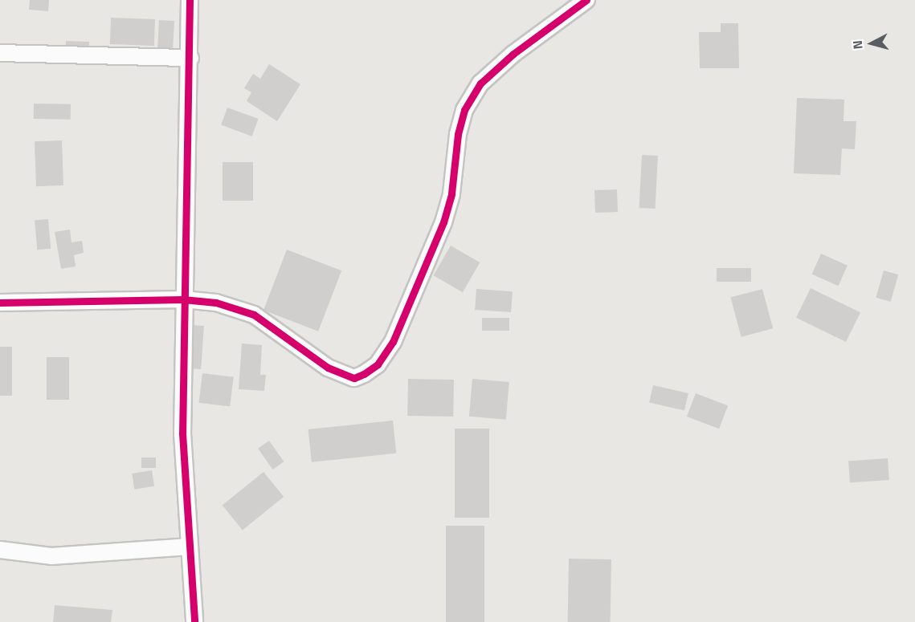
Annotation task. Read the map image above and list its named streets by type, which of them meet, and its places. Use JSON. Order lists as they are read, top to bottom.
{
  "north": "left"
}
